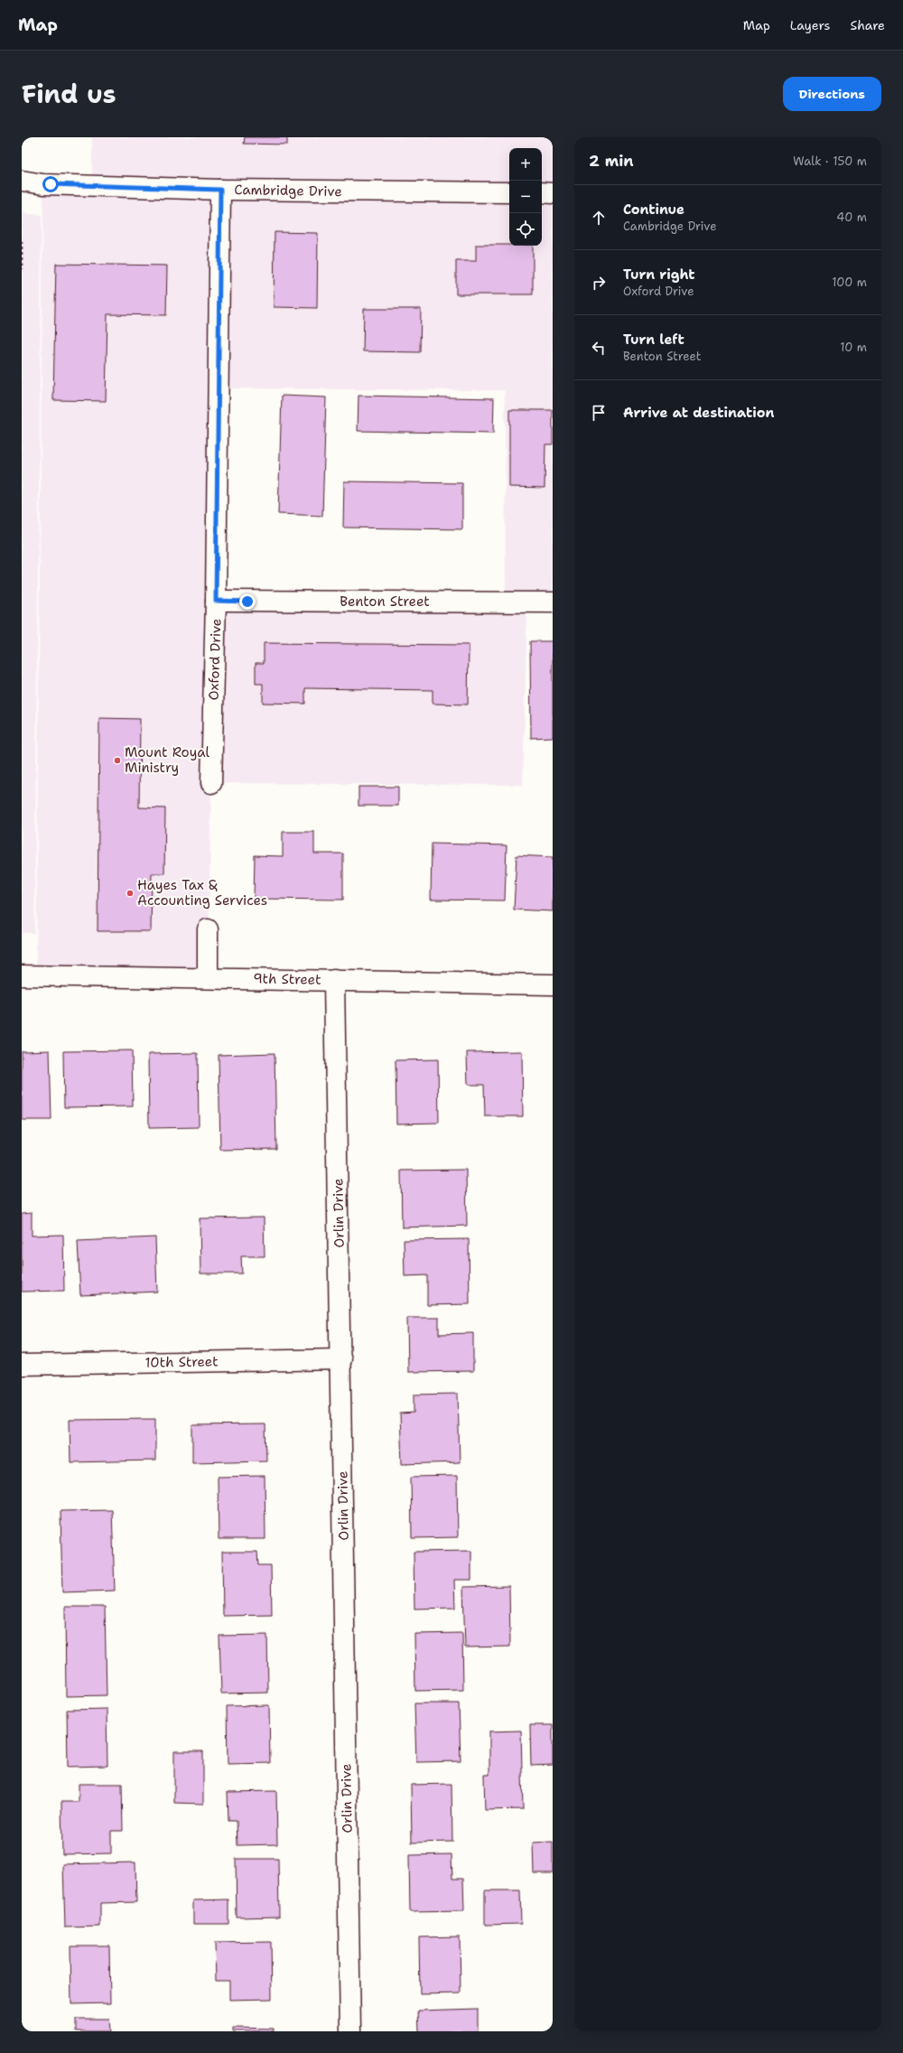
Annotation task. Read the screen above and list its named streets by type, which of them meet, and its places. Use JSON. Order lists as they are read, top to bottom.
{
  "streets": {
    "street": [
      "Cambridge Drive",
      "Benton Street",
      "Oxford Drive",
      "9th Street",
      "Orlin Drive",
      "10th Street"
    ]
  },
  "crossings": [
    ["Cambridge Drive", "Oxford Drive"],
    ["Benton Street", "Oxford Drive"],
    ["9th Street", "Orlin Drive"],
    ["Orlin Drive", "10th Street"]
  ],
  "places": ["Mount Royal Ministry", "Hayes Tax & Accounting Services"],
  "page": {
    "header": "Map",
    "nav": ["Map", "Layers", "Share"],
    "title": "Find us",
    "buttons": "Directions",
    "heading": ["2 min", "Walk · 150 m"],
    "map_buttons": ["+", "−"],
    "list": [
      ["Continue", "Cambridge Drive", "40 m"],
      ["Turn right", "Oxford Drive", "100 m"],
      ["Turn left", "Benton Street", "10 m"],
      "Arrive at destination"
    ]
  }
}
